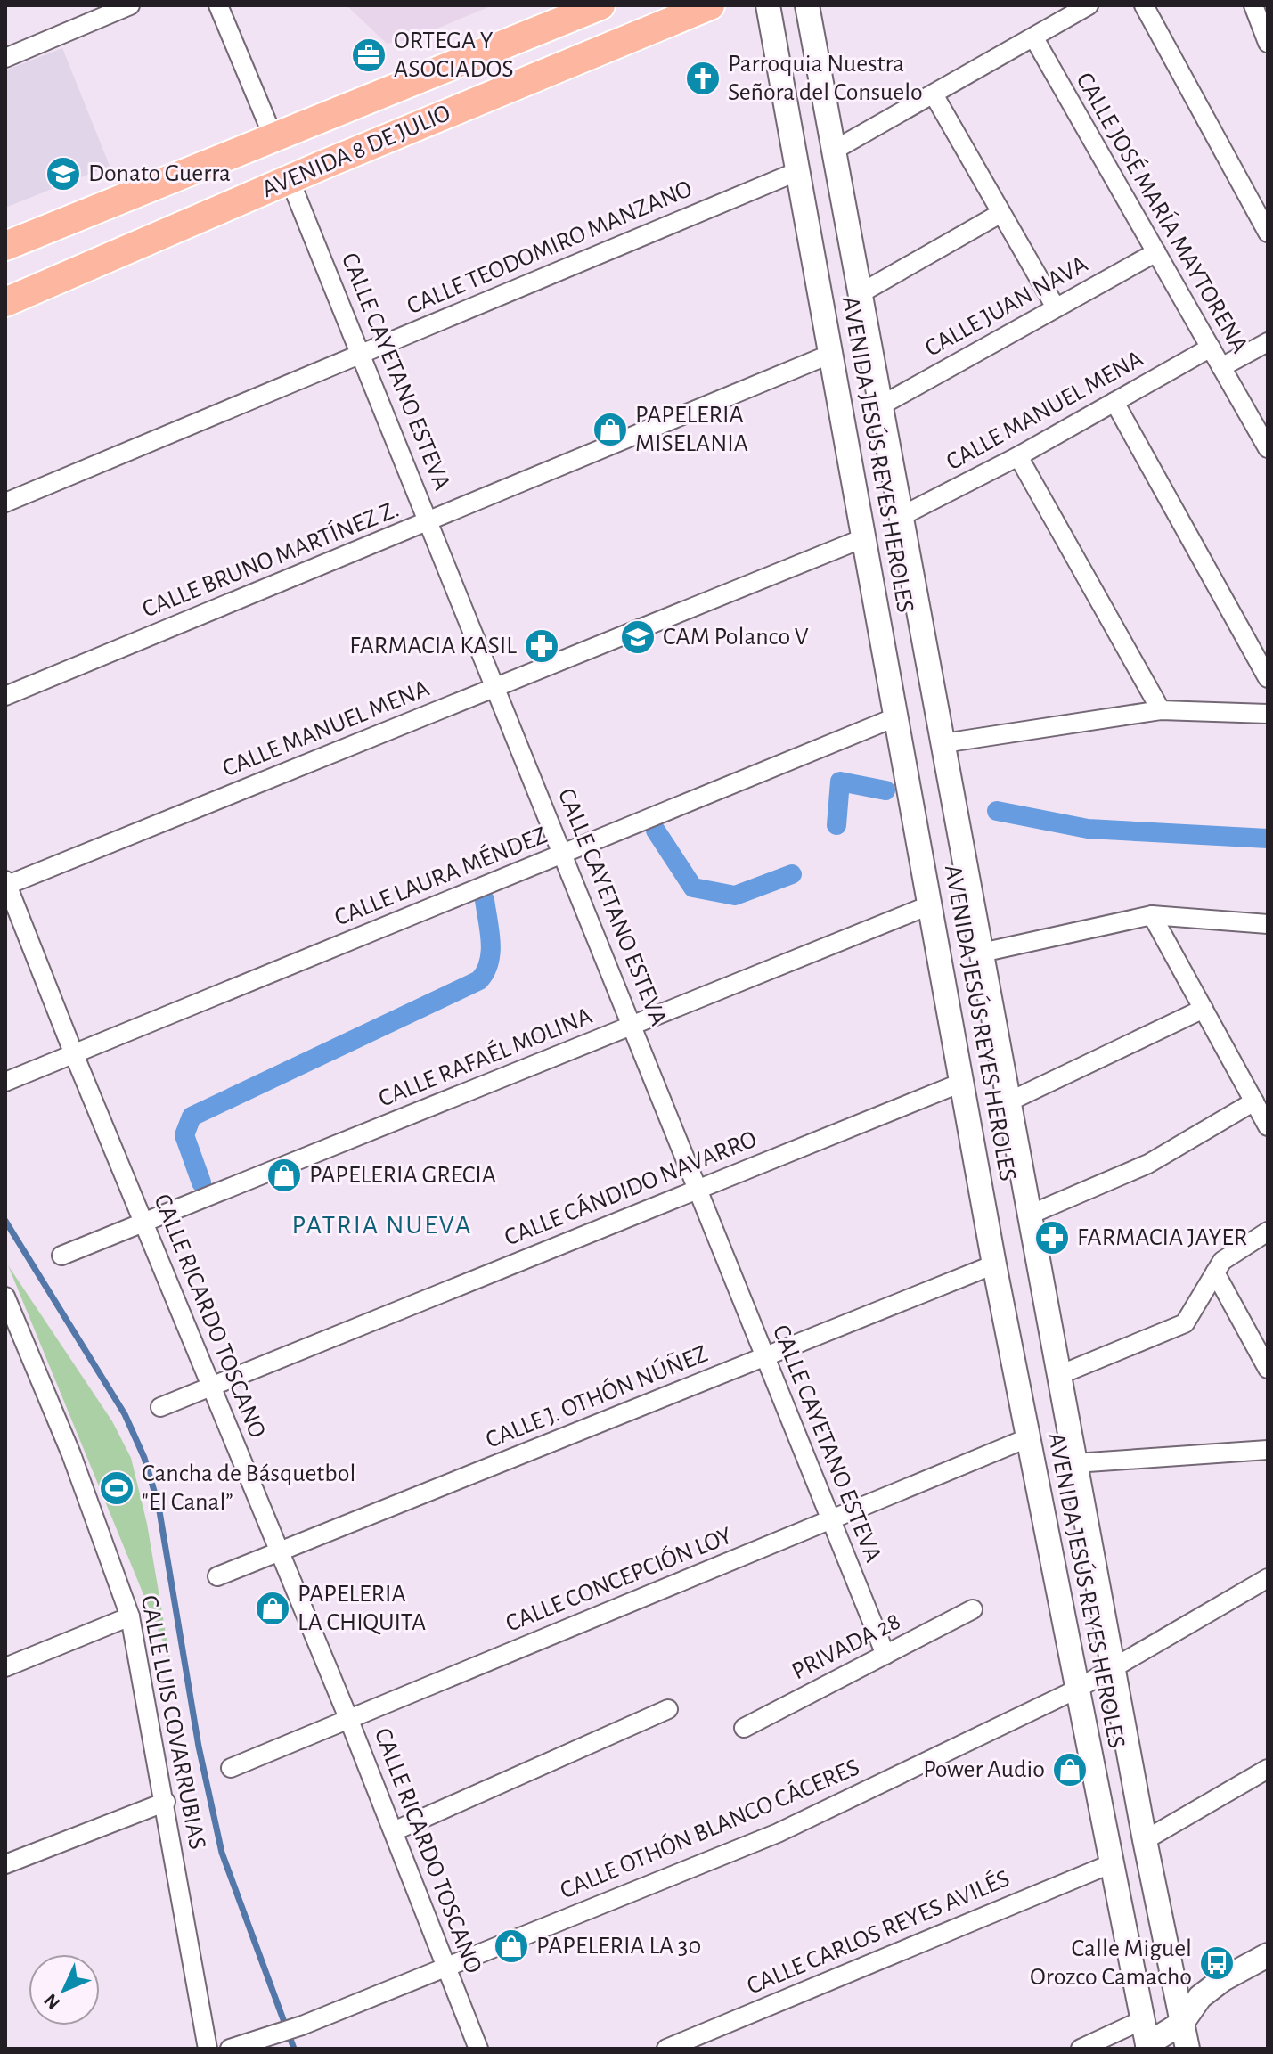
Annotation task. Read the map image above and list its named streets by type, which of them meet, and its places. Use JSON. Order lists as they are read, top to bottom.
{
  "streets": {
    "main road": ["AVENIDA 8 DE JULIO"],
    "street": [
      "CALLE JOSÉ MARÍA MAYTORENA",
      "CALLE TEODOMIRO MANZANO",
      "CALLE JUAN NAVA",
      "CALLE CAYETANO ESTEVA",
      "CALLE MANUEL MENA",
      "AVENIDA JESÚS REYES HEROLES",
      "CALLE BRUNO MARTÍNEZ Z.",
      "CALLE LAURA MÉNDEZ",
      "CALLE RAFAÉL MOLINA",
      "CALLE CÁNDIDO NAVARRO",
      "CALLE RICARDO TOSCANO",
      "CALLE J. OTHÓN NÚÑEZ",
      "CALLE CONCEPCIÓN LOY",
      "PRIVADA 28",
      "CALLE LUIS COVARRUBIAS",
      "CALLE OTHÓN BLANCO CÁCERES",
      "CALLE CARLOS REYES AVILÉS"
    ]
  },
  "crossings": [
    ["AVENIDA 8 DE JULIO", "CALLE CAYETANO ESTEVA"],
    ["CALLE JOSÉ MARÍA MAYTORENA", "CALLE JUAN NAVA"],
    ["CALLE JOSÉ MARÍA MAYTORENA", "CALLE MANUEL MENA"],
    ["CALLE TEODOMIRO MANZANO", "CALLE CAYETANO ESTEVA"],
    ["CALLE TEODOMIRO MANZANO", "AVENIDA JESÚS REYES HEROLES"],
    ["CALLE JUAN NAVA", "AVENIDA JESÚS REYES HEROLES"],
    ["CALLE CAYETANO ESTEVA", "CALLE MANUEL MENA"],
    ["CALLE CAYETANO ESTEVA", "CALLE BRUNO MARTÍNEZ Z."],
    ["CALLE CAYETANO ESTEVA", "CALLE LAURA MÉNDEZ"],
    ["CALLE CAYETANO ESTEVA", "CALLE RAFAÉL MOLINA"],
    ["CALLE CAYETANO ESTEVA", "CALLE CÁNDIDO NAVARRO"],
    ["CALLE CAYETANO ESTEVA", "CALLE J. OTHÓN NÚÑEZ"],
    ["CALLE CAYETANO ESTEVA", "CALLE CONCEPCIÓN LOY"],
    ["CALLE CAYETANO ESTEVA", "PRIVADA 28"],
    ["CALLE MANUEL MENA", "AVENIDA JESÚS REYES HEROLES"],
    ["CALLE MANUEL MENA", "CALLE RICARDO TOSCANO"],
    ["AVENIDA JESÚS REYES HEROLES", "CALLE BRUNO MARTÍNEZ Z."],
    ["AVENIDA JESÚS REYES HEROLES", "CALLE LAURA MÉNDEZ"],
    ["AVENIDA JESÚS REYES HEROLES", "CALLE RAFAÉL MOLINA"],
    ["AVENIDA JESÚS REYES HEROLES", "CALLE CÁNDIDO NAVARRO"],
    ["AVENIDA JESÚS REYES HEROLES", "CALLE J. OTHÓN NÚÑEZ"],
    ["AVENIDA JESÚS REYES HEROLES", "CALLE CONCEPCIÓN LOY"],
    ["AVENIDA JESÚS REYES HEROLES", "CALLE OTHÓN BLANCO CÁCERES"],
    ["AVENIDA JESÚS REYES HEROLES", "CALLE CARLOS REYES AVILÉS"],
    ["CALLE LAURA MÉNDEZ", "CALLE RICARDO TOSCANO"],
    ["CALLE RAFAÉL MOLINA", "CALLE RICARDO TOSCANO"],
    ["CALLE CÁNDIDO NAVARRO", "CALLE RICARDO TOSCANO"],
    ["CALLE RICARDO TOSCANO", "CALLE J. OTHÓN NÚÑEZ"],
    ["CALLE RICARDO TOSCANO", "CALLE CONCEPCIÓN LOY"],
    ["CALLE RICARDO TOSCANO", "CALLE OTHÓN BLANCO CÁCERES"]
  ],
  "districts": ["PATRIA NUEVA"],
  "places": {
    "office": ["ORTEGA Y ASOCIADOS"],
    "church": ["Parroquia Nuestra Señora del Consuelo"],
    "school or university": ["Donato Guerra", "CAM Polanco V"],
    "shop": [
      "PAPELERIA MISELANIA",
      "PAPELERIA GRECIA",
      "PAPELERIA LA CHIQUITA",
      "Power Audio",
      "PAPELERIA LA 30"
    ],
    "pharmacy": ["FARMACIA KASIL", "FARMACIA JAYER"],
    "sports": ["Cancha de Básquetbol \"El Canal”"],
    "bus stop": ["Calle Miguel Orozco Camacho"]
  },
  "north": "bottom left"
}
